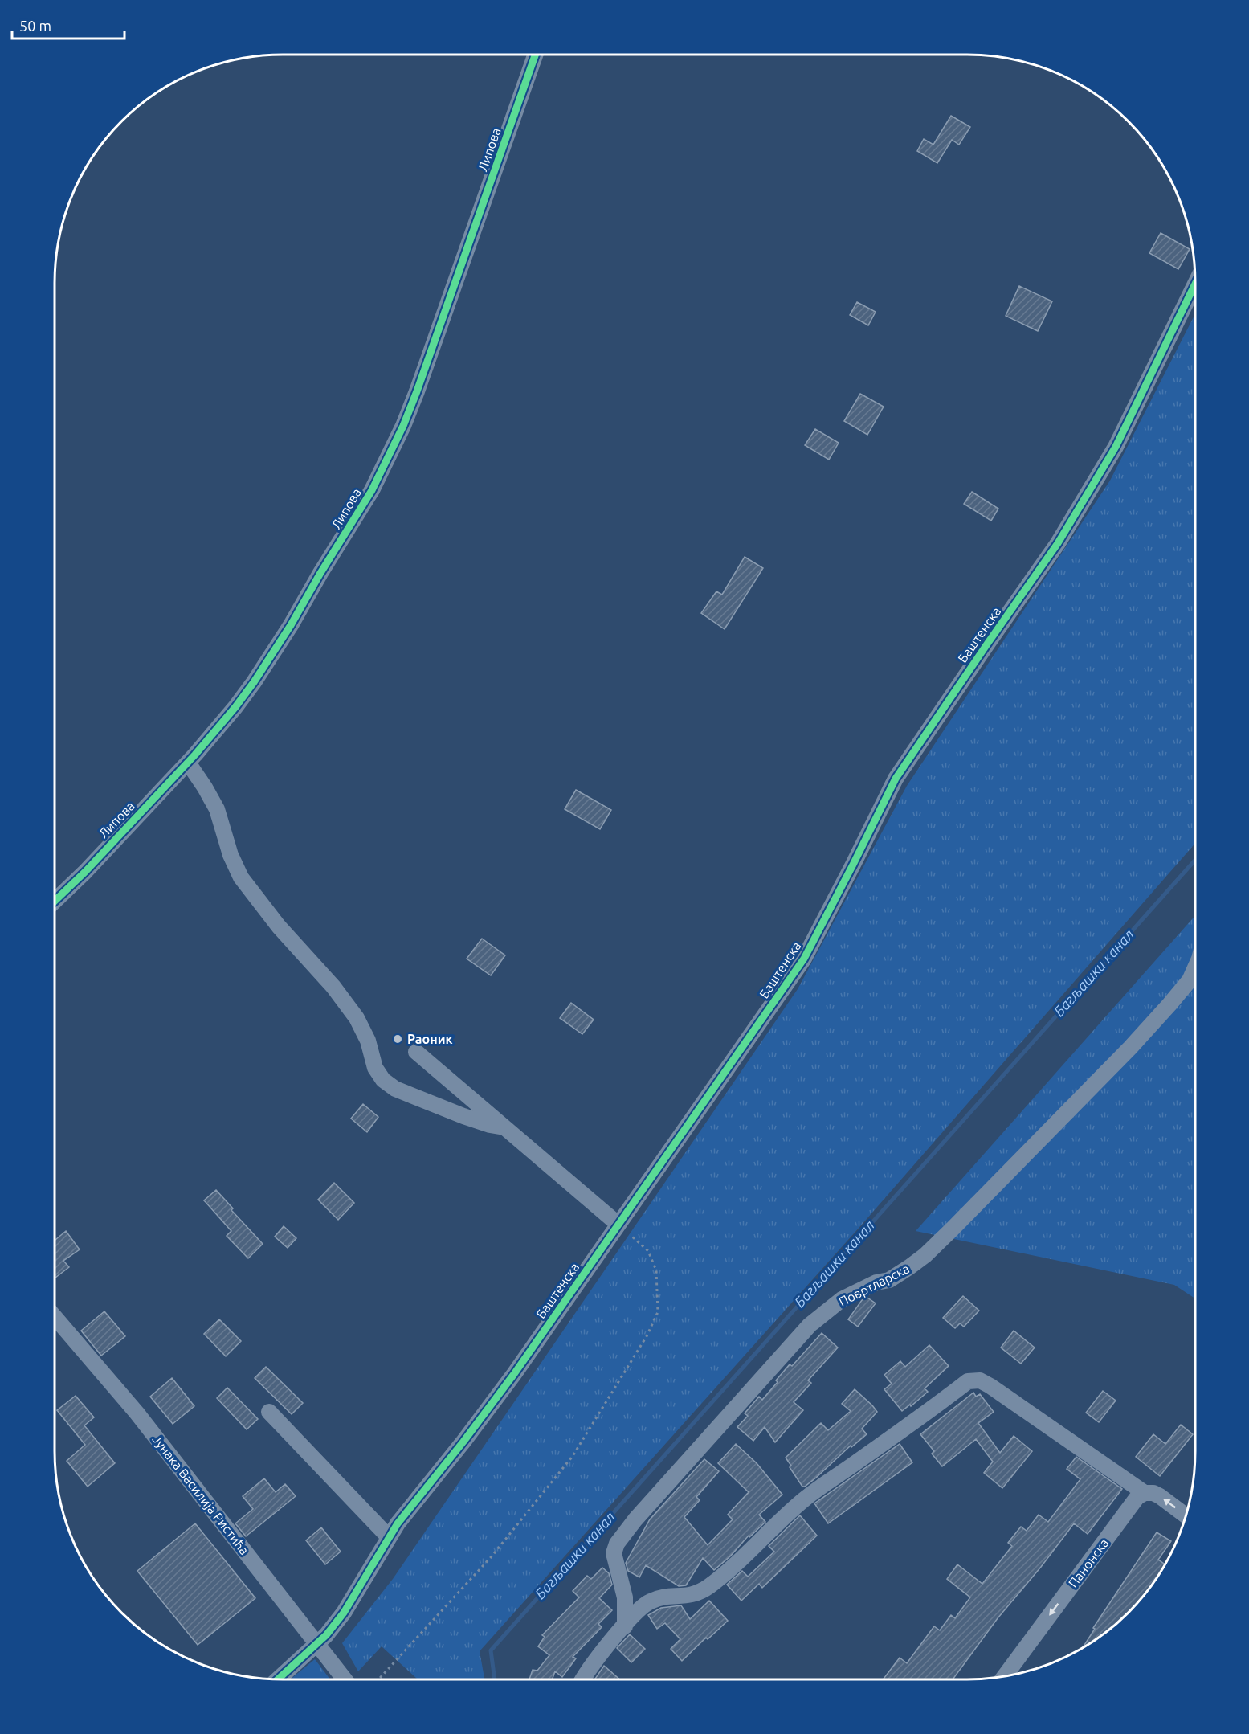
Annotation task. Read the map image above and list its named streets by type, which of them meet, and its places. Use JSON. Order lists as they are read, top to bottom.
{
  "streets": {
    "street": [
      "Липова",
      "Баштенска",
      "Повртларска",
      "Јунака Василија Ристића",
      "Панонска"
    ]
  },
  "crossings": [
    ["Баштенска", "Јунака Василија Ристића"]
  ],
  "one_way": ["Панонска"],
  "water": ["Багљашки канал"],
  "places": ["Раоник"],
  "scale_bar": "50 m"
}
